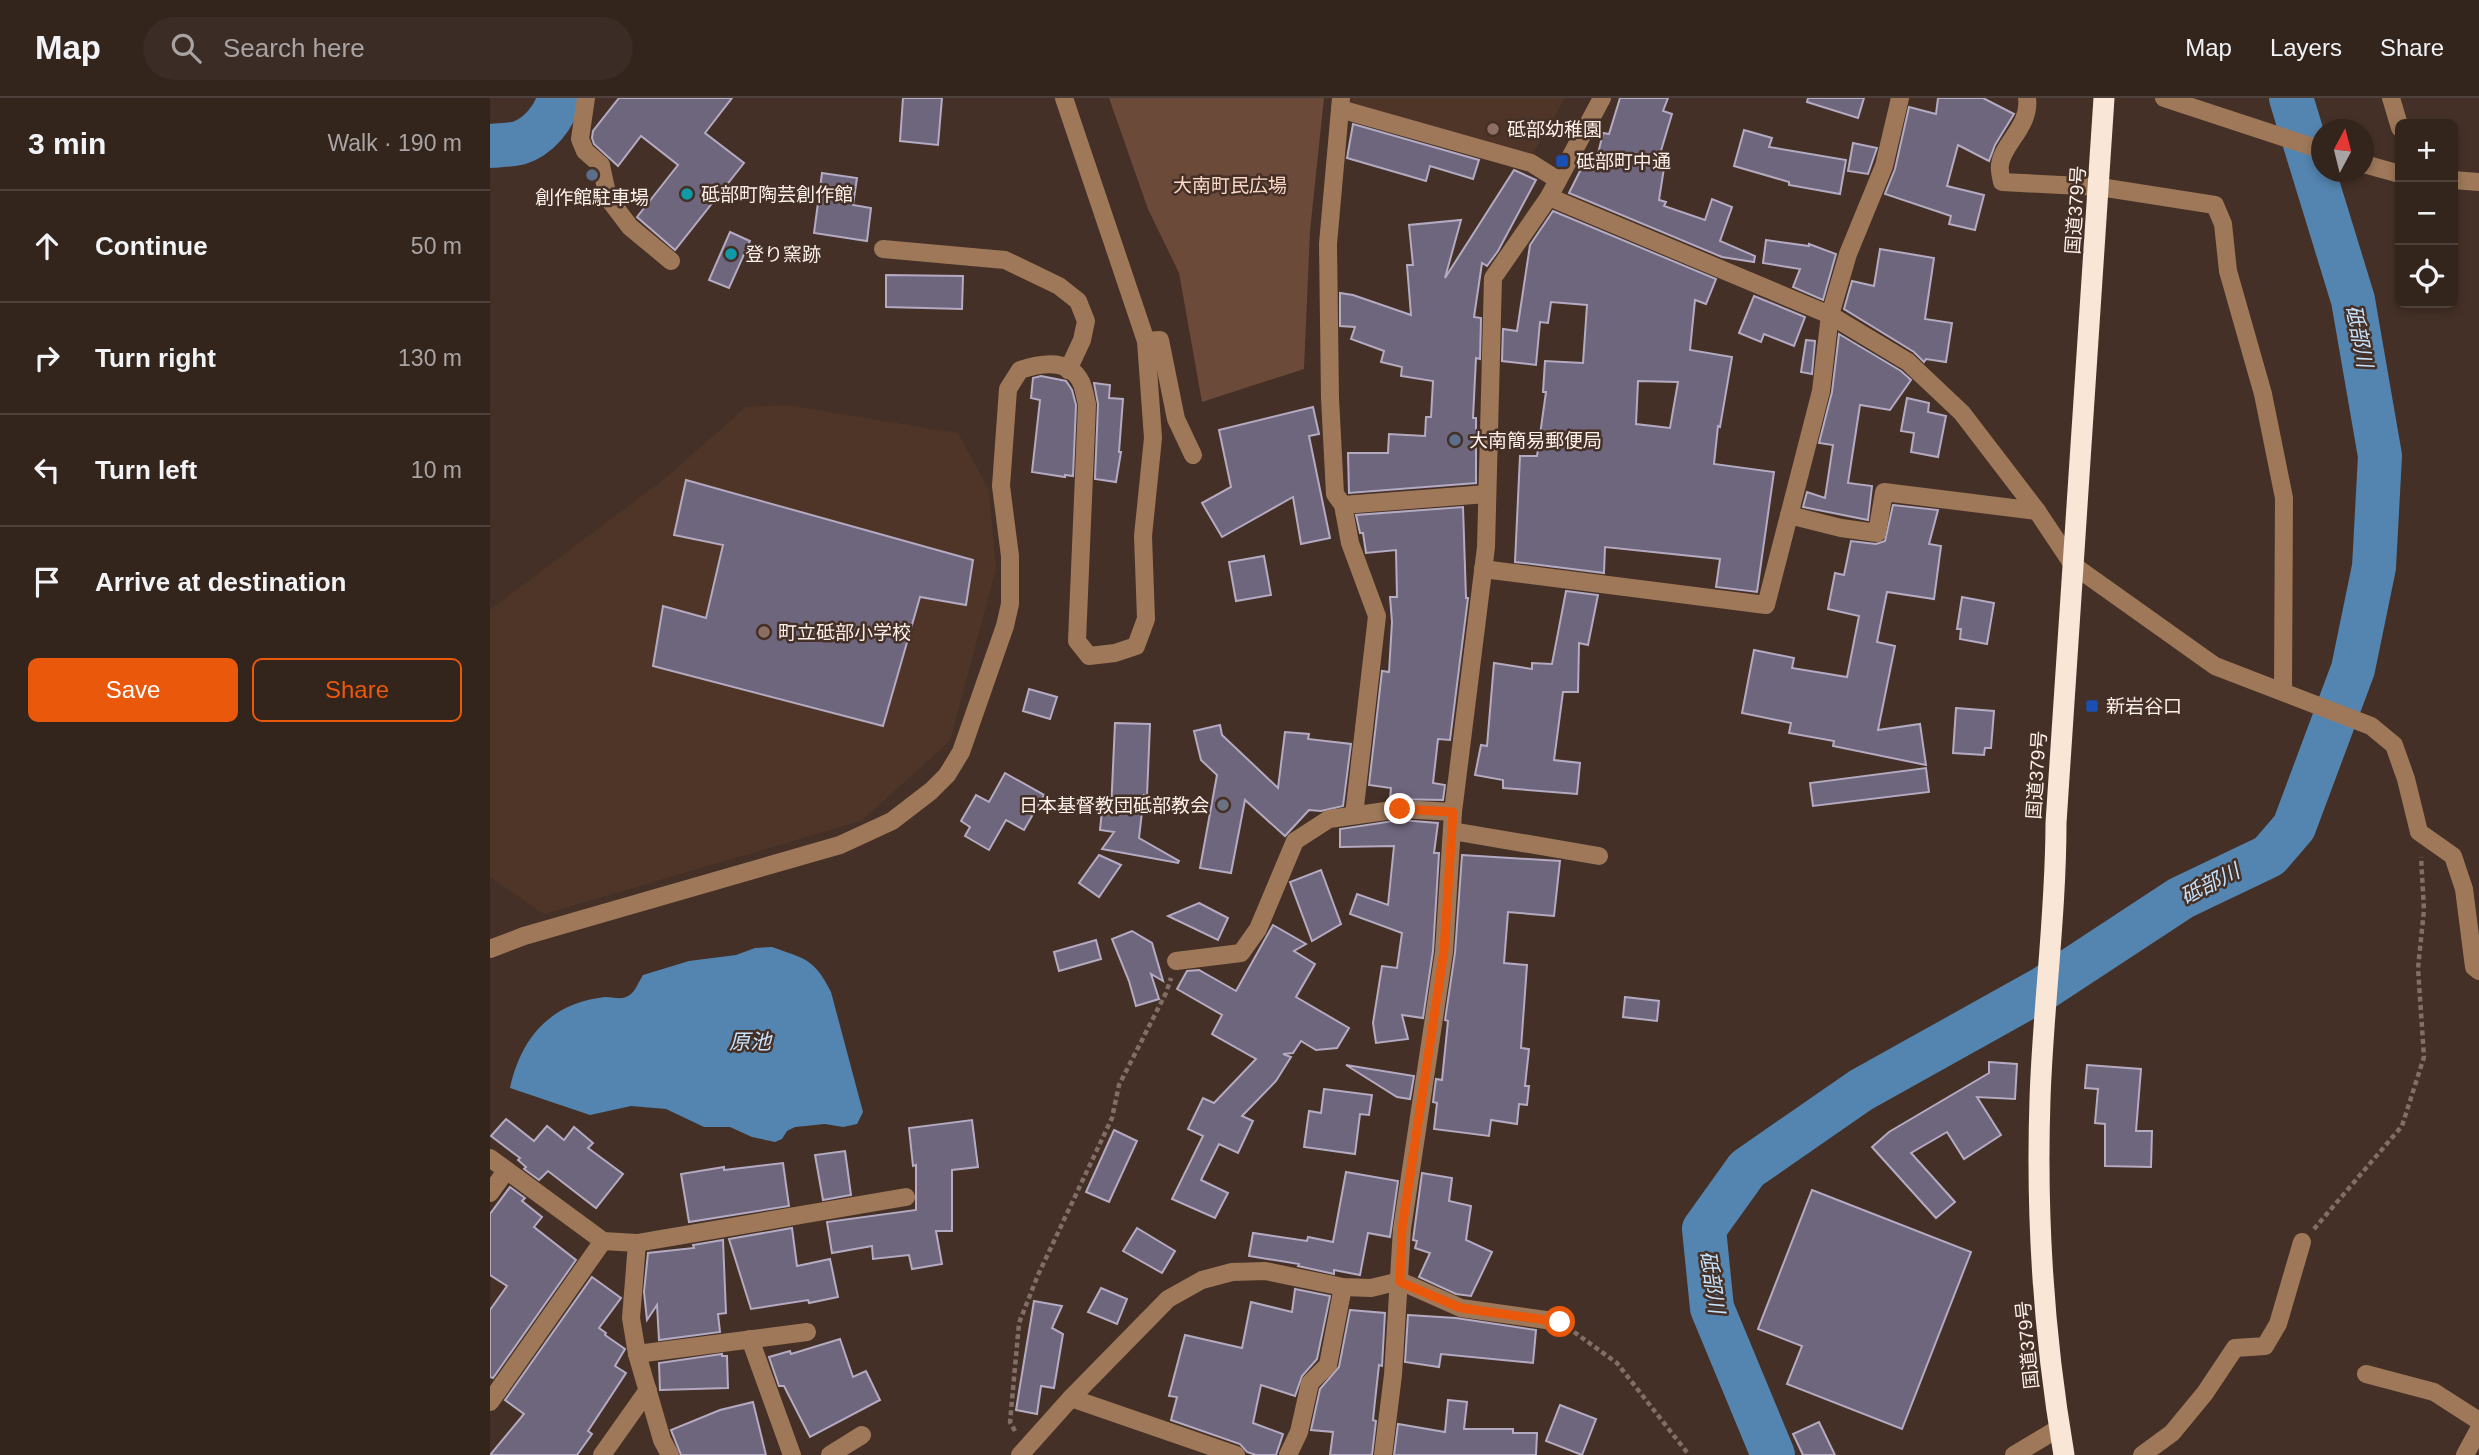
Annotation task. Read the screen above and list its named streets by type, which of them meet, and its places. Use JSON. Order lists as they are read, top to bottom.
{
  "streets": {
    "highway": ["国道379号"]
  },
  "water": ["砥部川", "原池"],
  "parks": ["大南町民広場"],
  "places": {
    "other": [
      "砥部幼稚園",
      "創作館駐車場",
      "砥部町陶芸創作館",
      "登り窯跡",
      "大南簡易郵便局",
      "町立砥部小学校",
      "日本基督教団砥部教会"
    ],
    "transit": ["砥部町中通", "新岩谷口"]
  },
  "north": "top",
  "page": {
    "header": "Map",
    "search": "Search here",
    "nav": ["Map", "Layers", "Share"],
    "heading": ["3 min", "Walk · 190 m"],
    "map_buttons": ["+", "−"],
    "list": [
      ["Continue", "50 m"],
      ["Turn right", "130 m"],
      ["Turn left", "10 m"],
      "Arrive at destination"
    ],
    "buttons": ["Save", "Share"]
  }
}
